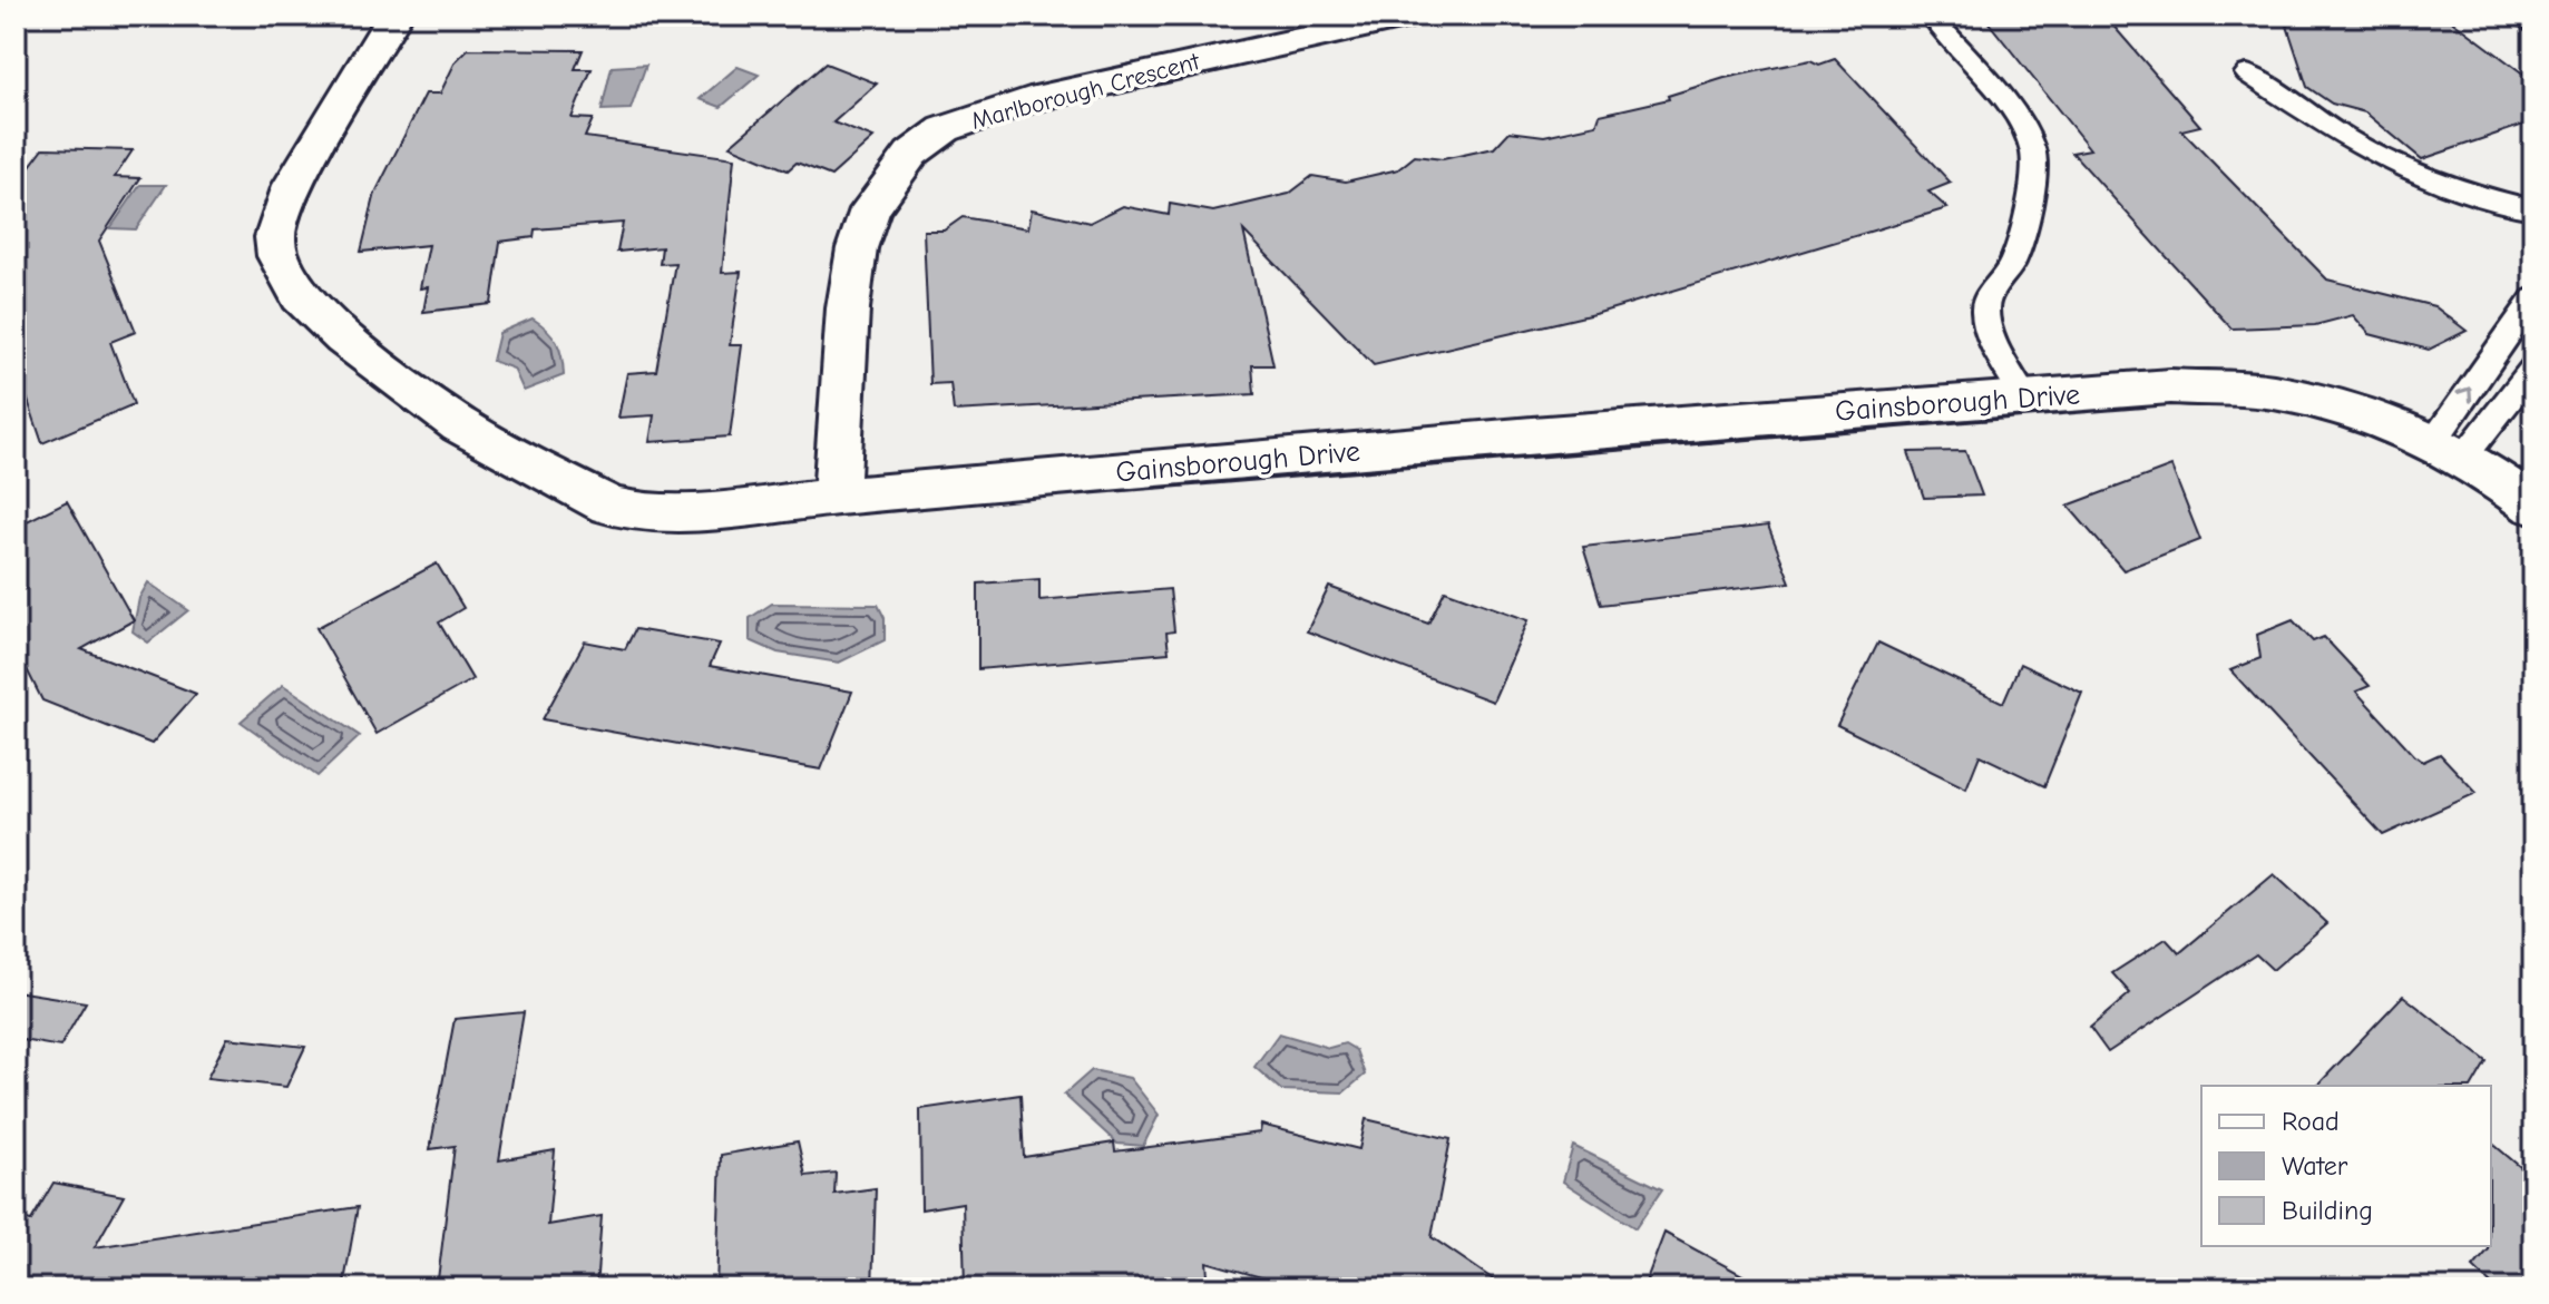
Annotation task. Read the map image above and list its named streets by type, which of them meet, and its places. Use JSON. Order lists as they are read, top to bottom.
{
  "streets": {
    "street": ["Marlborough Crescent", "Gainsborough Drive"]
  },
  "crossings": [
    ["Marlborough Crescent", "Gainsborough Drive"]
  ],
  "legend": ["Road", "Water", "Building"]
}
